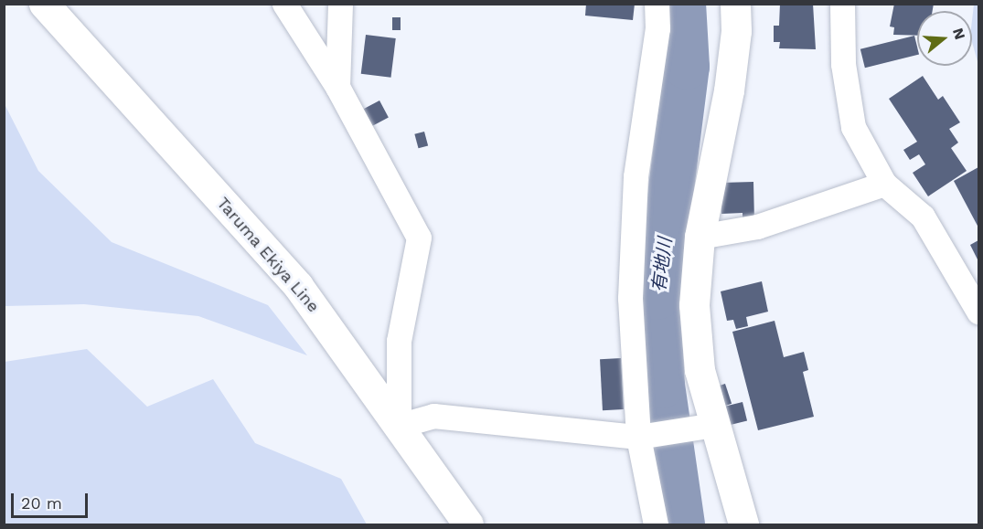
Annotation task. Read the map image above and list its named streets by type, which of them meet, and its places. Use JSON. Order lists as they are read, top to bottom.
{
  "streets": {
    "main road": ["Taruma Ekiya Line"]
  },
  "water": ["有地川"],
  "scale_bar": "20 m",
  "north": "right"
}
